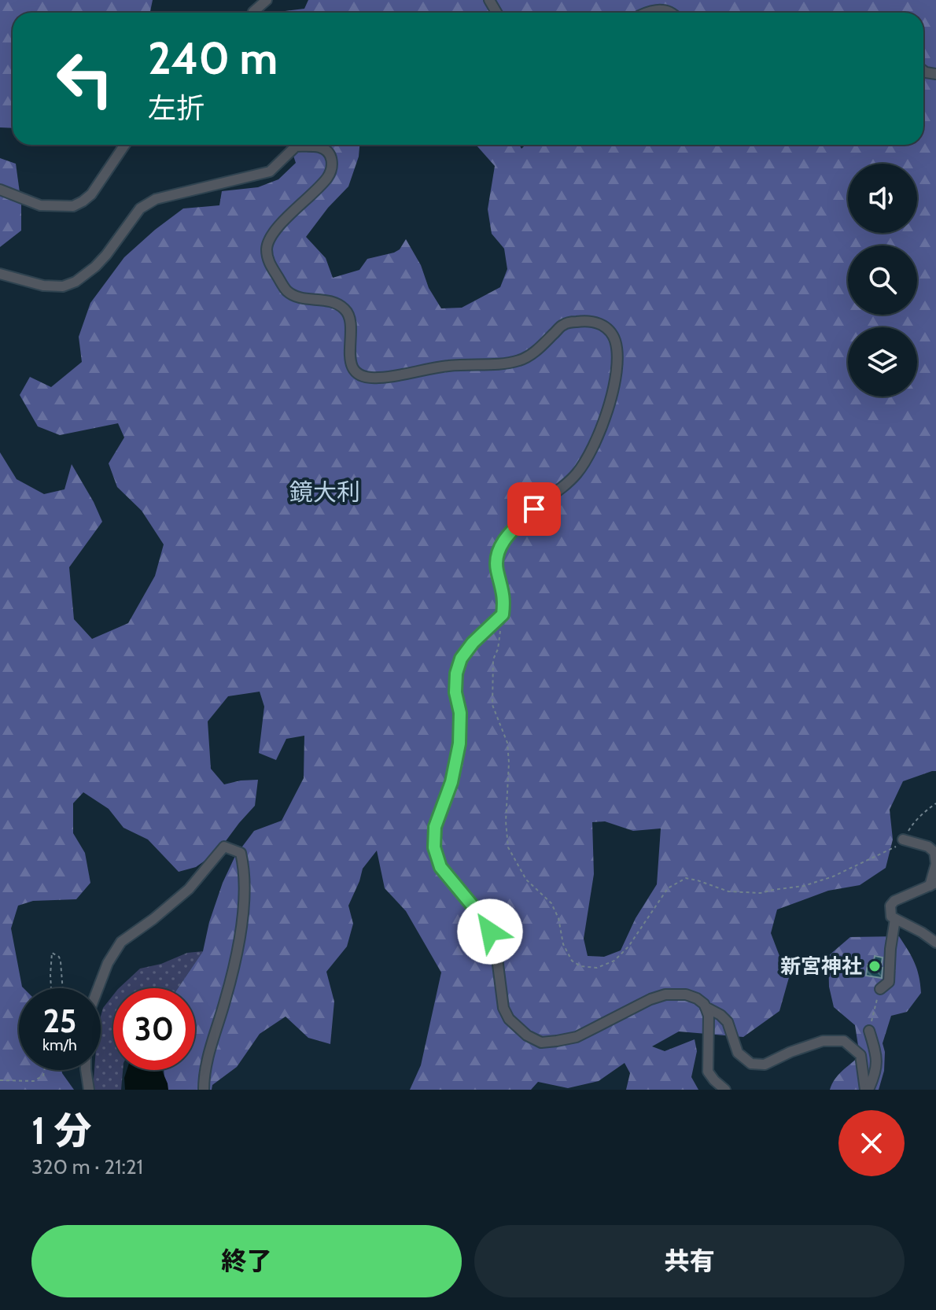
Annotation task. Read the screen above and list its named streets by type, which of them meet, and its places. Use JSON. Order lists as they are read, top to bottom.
{
  "districts": ["鏡大利"],
  "places": ["新宮神社"],
  "page": {
    "turn": ["240 m", "左折"],
    "speed": "25 km/h",
    "limit": "30",
    "heading": ["1 分", "320 m · 21:21"],
    "buttons": ["終了", "共有"]
  }
}
